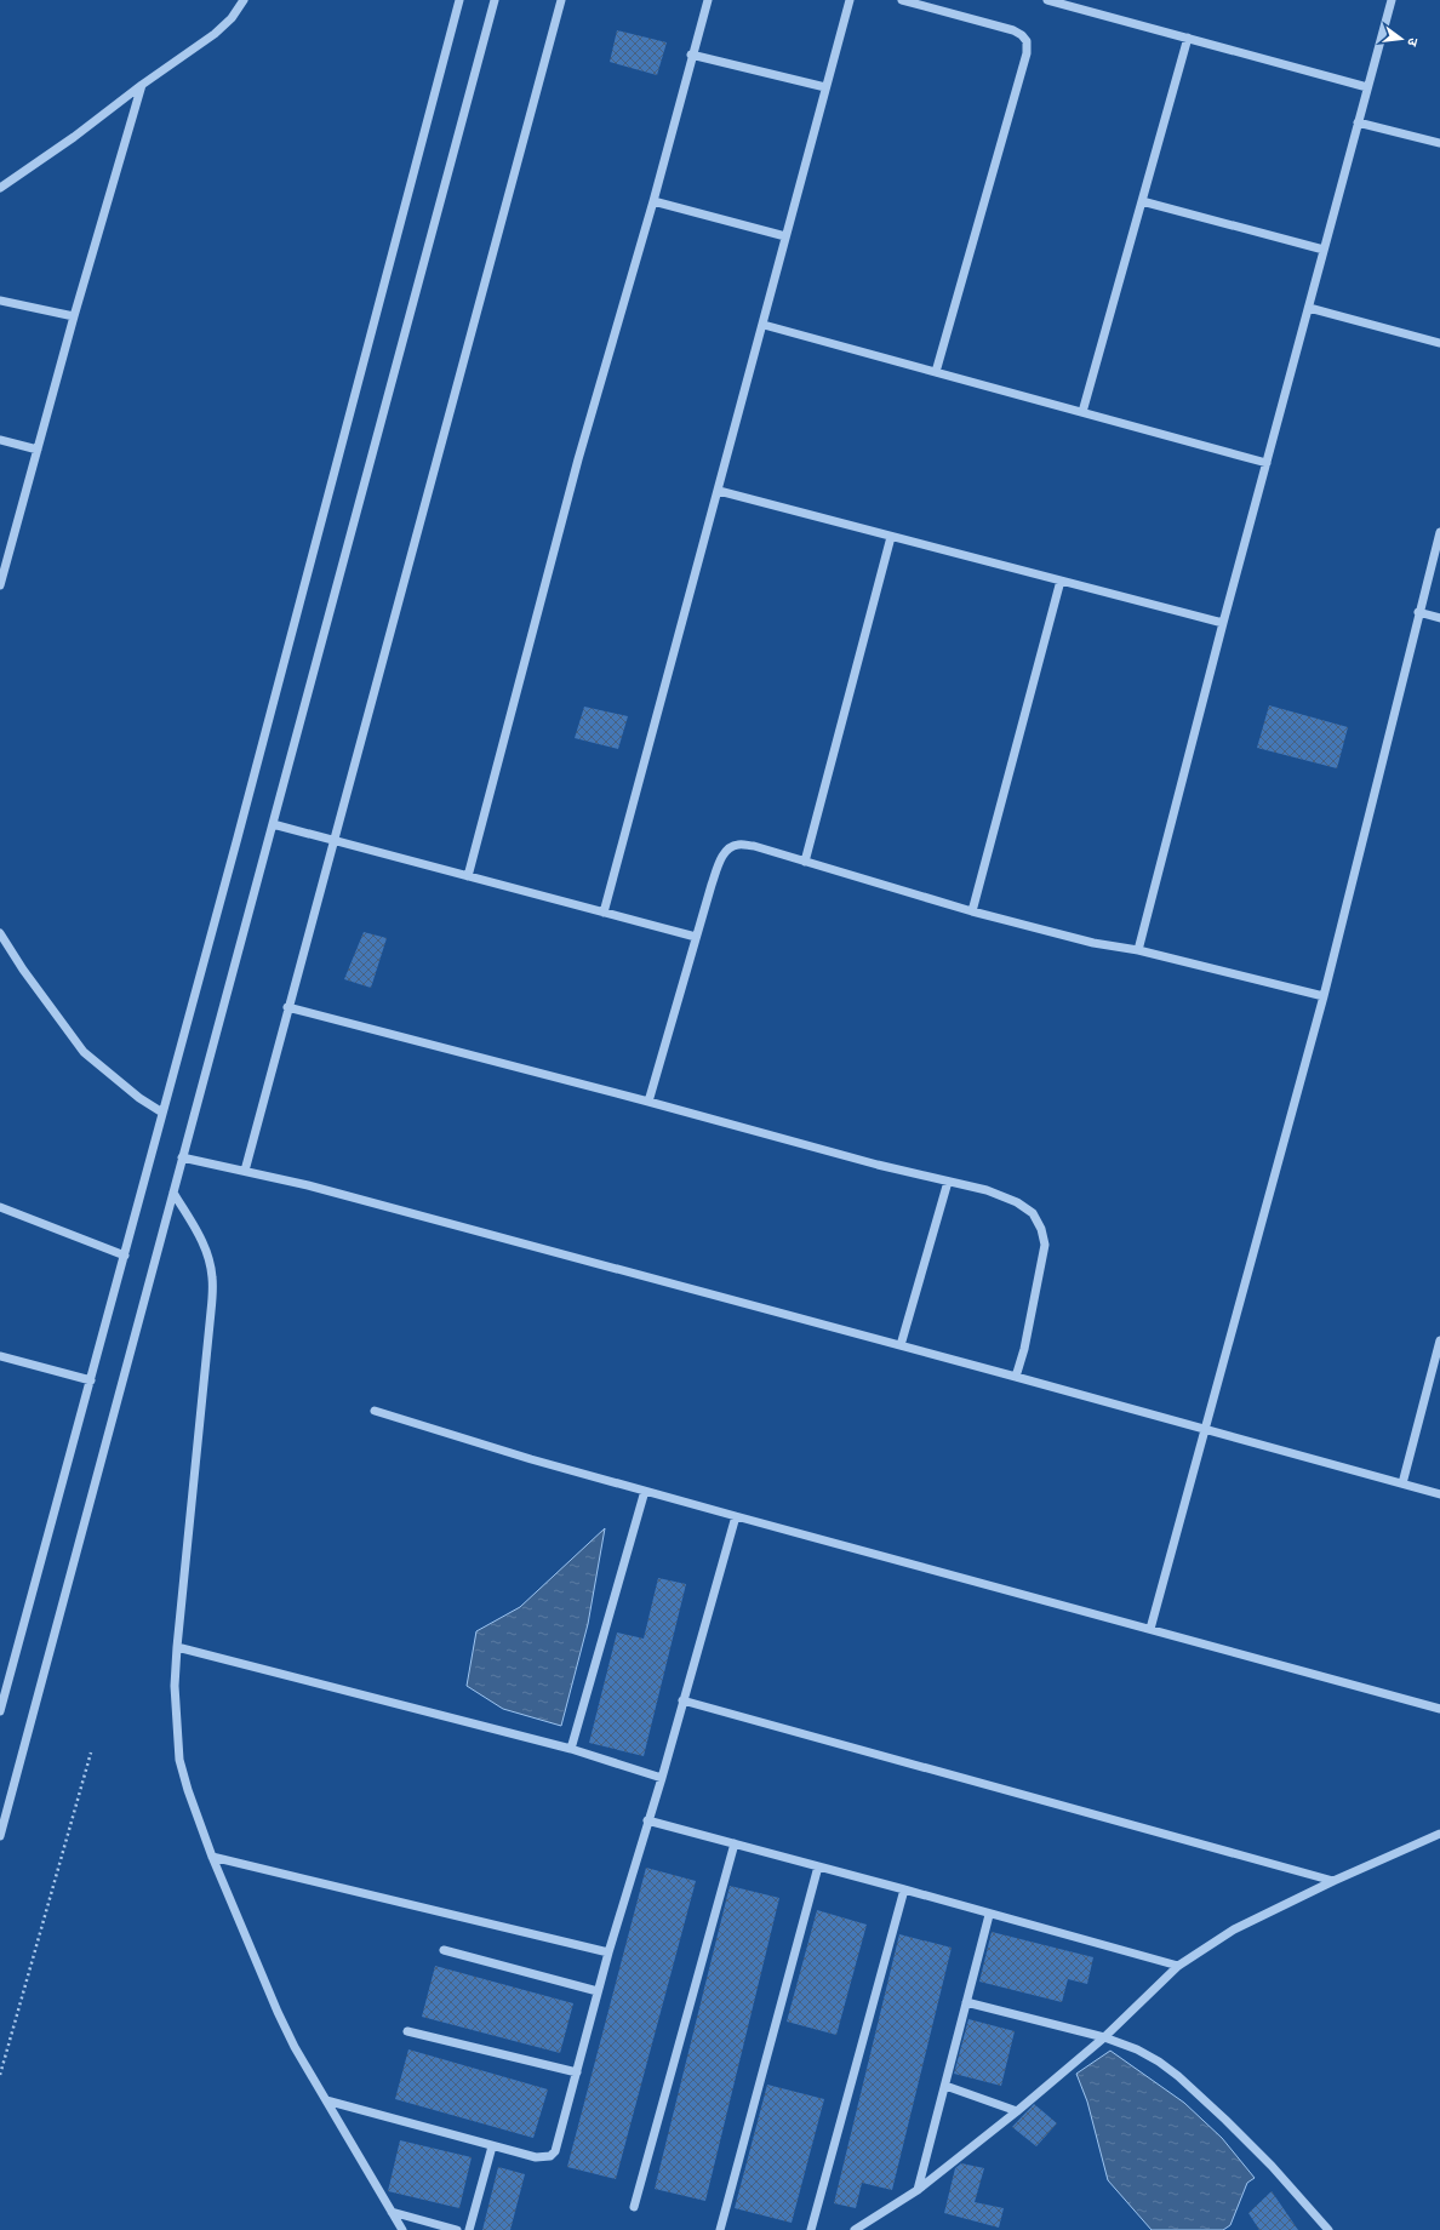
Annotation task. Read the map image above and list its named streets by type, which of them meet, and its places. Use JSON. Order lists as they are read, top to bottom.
{
  "north": "right"
}
